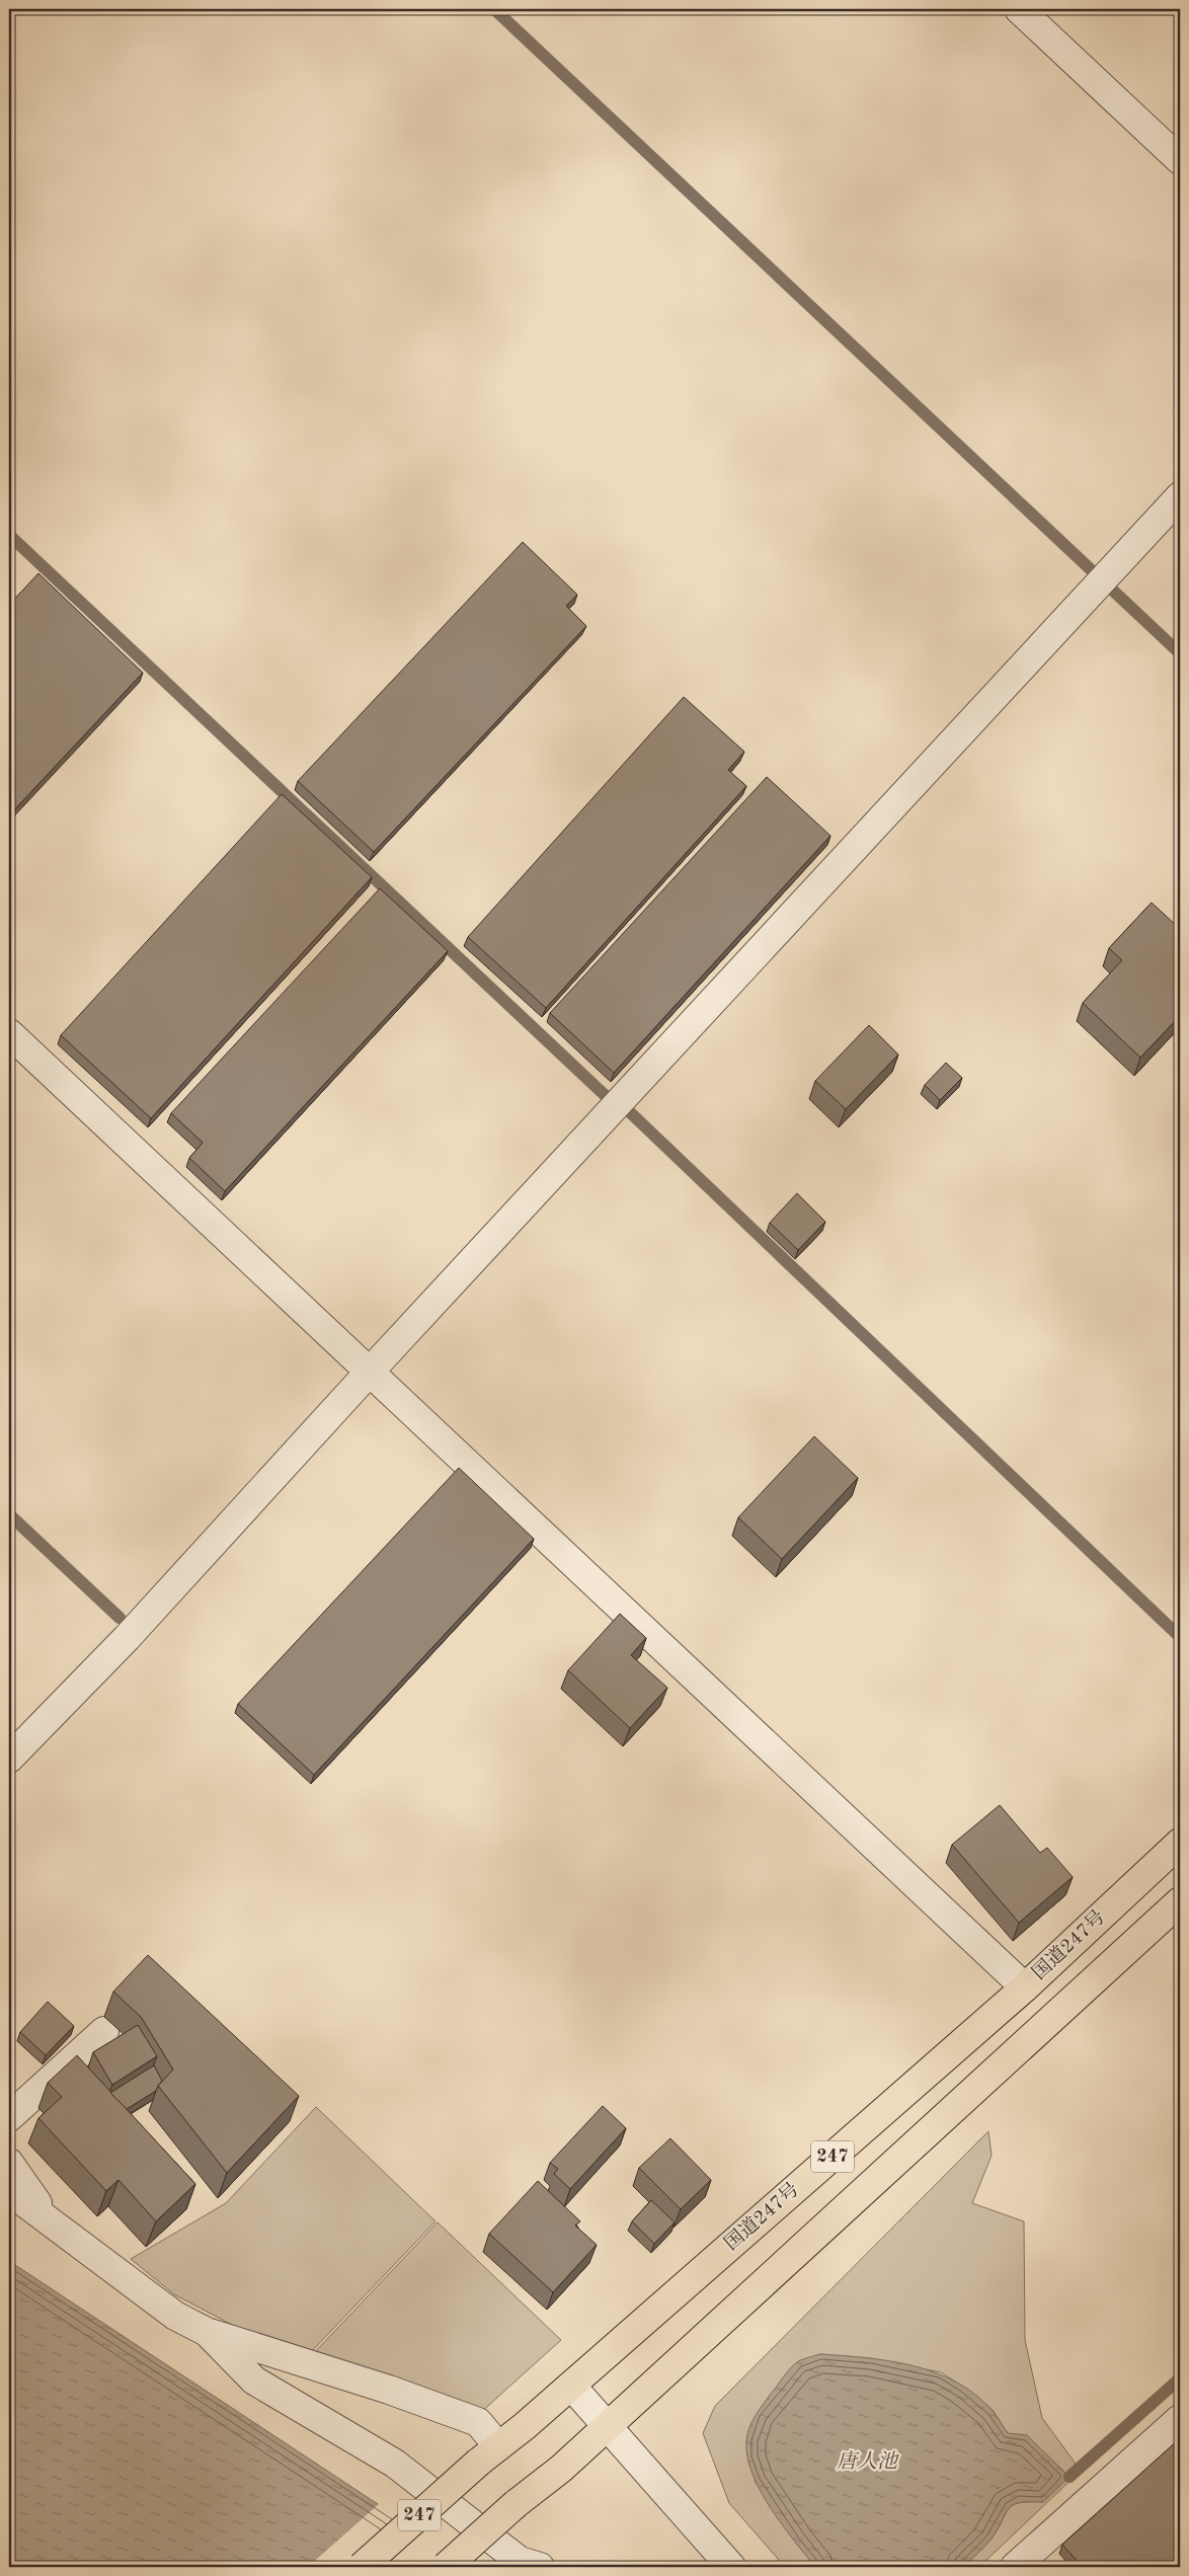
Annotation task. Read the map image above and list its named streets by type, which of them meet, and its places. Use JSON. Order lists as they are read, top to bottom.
{
  "streets": {
    "highway": ["国道247号", "247"]
  },
  "water": ["唐人池"]
}
